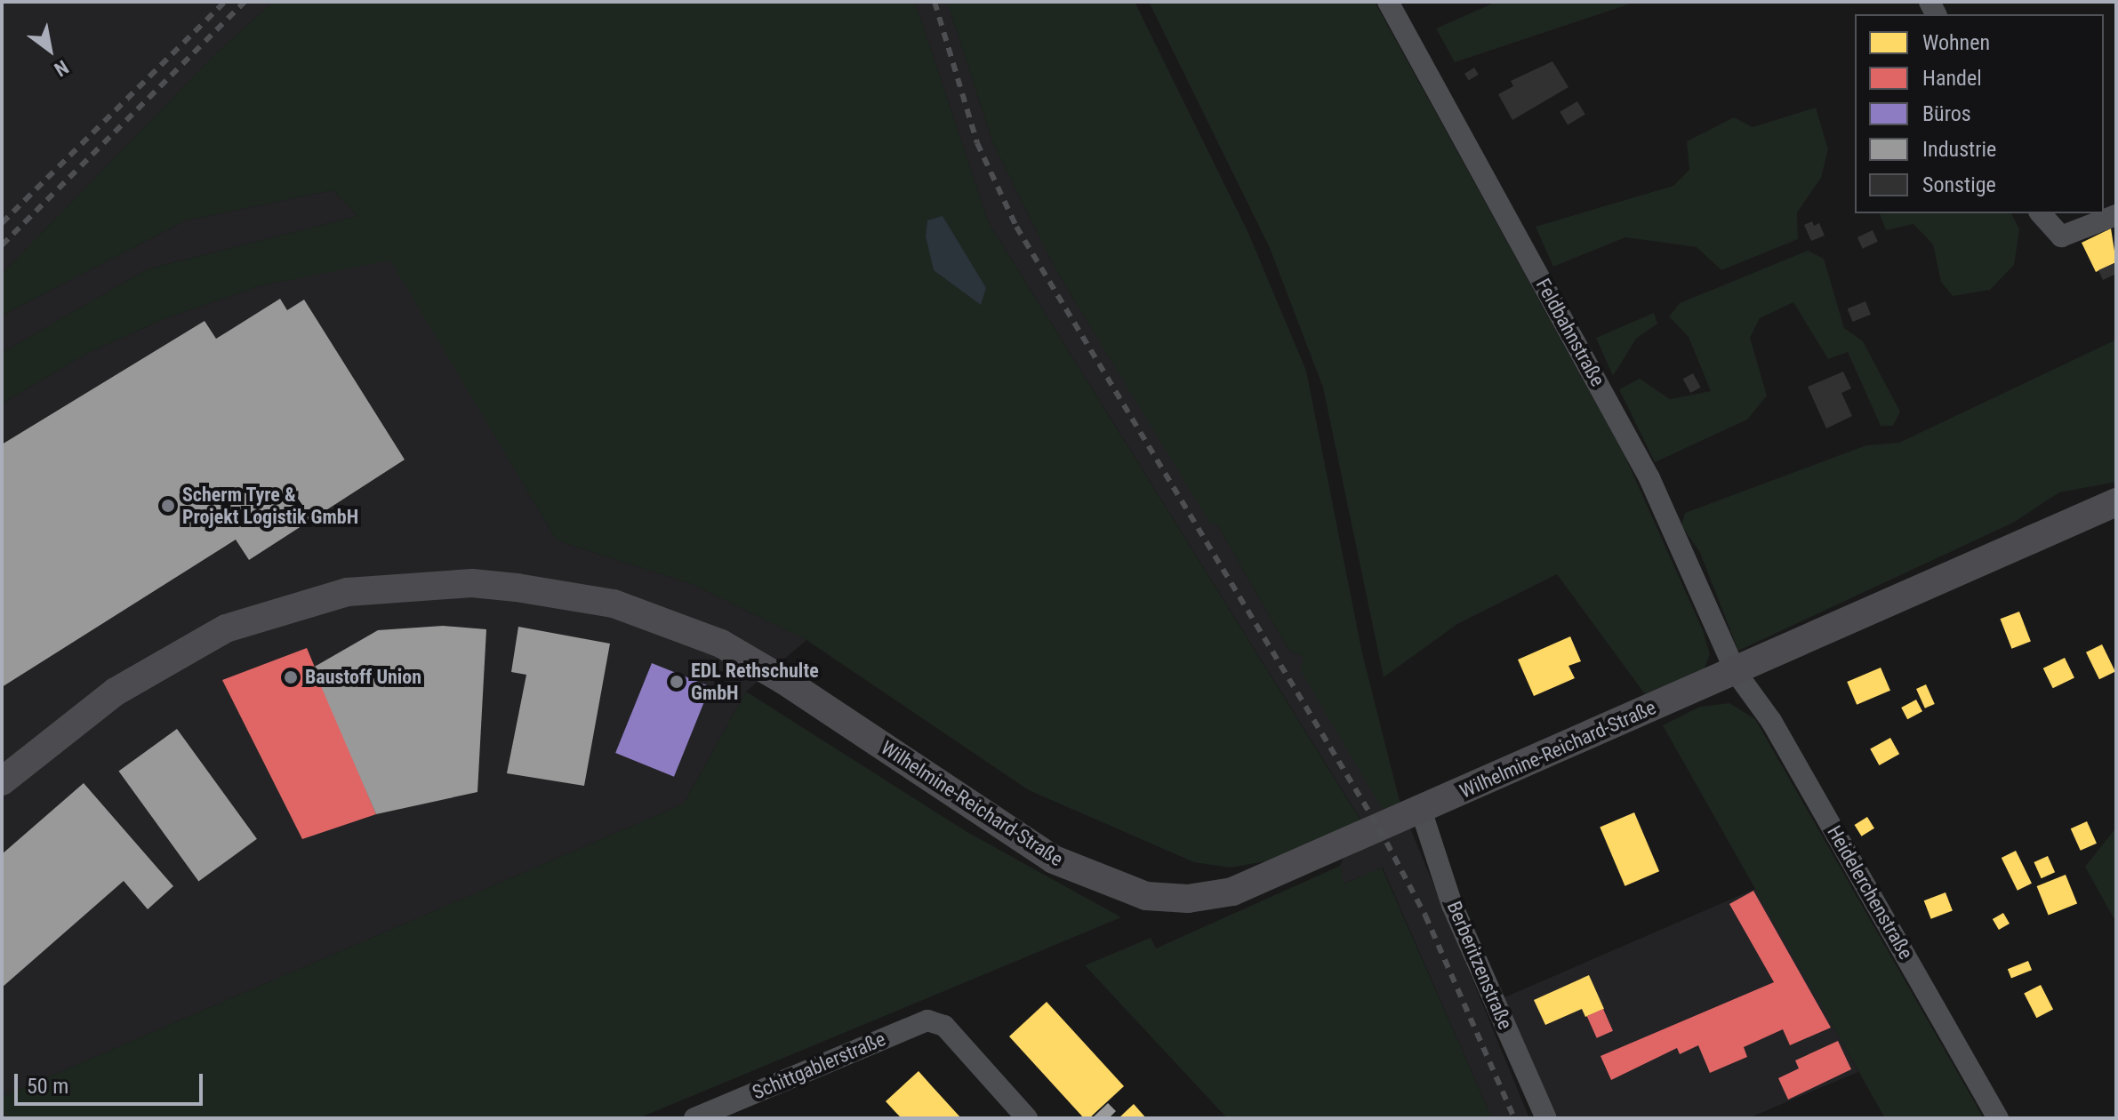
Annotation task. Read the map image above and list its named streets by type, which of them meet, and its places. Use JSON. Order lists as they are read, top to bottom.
{
  "streets": {
    "street": [
      "Feldbahnstraße",
      "Wilhelmine-Reichard-Straße",
      "Heidelerchenstraße",
      "Berberitzenstraße",
      "Schittgablerstraße"
    ]
  },
  "crossings": [
    ["Feldbahnstraße", "Wilhelmine-Reichard-Straße"],
    ["Feldbahnstraße", "Heidelerchenstraße"],
    ["Wilhelmine-Reichard-Straße", "Heidelerchenstraße"],
    ["Wilhelmine-Reichard-Straße", "Berberitzenstraße"]
  ],
  "places": ["Scherm Tyre & Projekt Logistik GmbH", "Baustoff Union", "EDL Rethschulte GmbH"],
  "legend": [
    "Wohnen",
    "Handel",
    "Büros",
    "Industrie",
    "Sonstige"
  ],
  "scale_bar": "50 m",
  "north": "bottom right"
}
